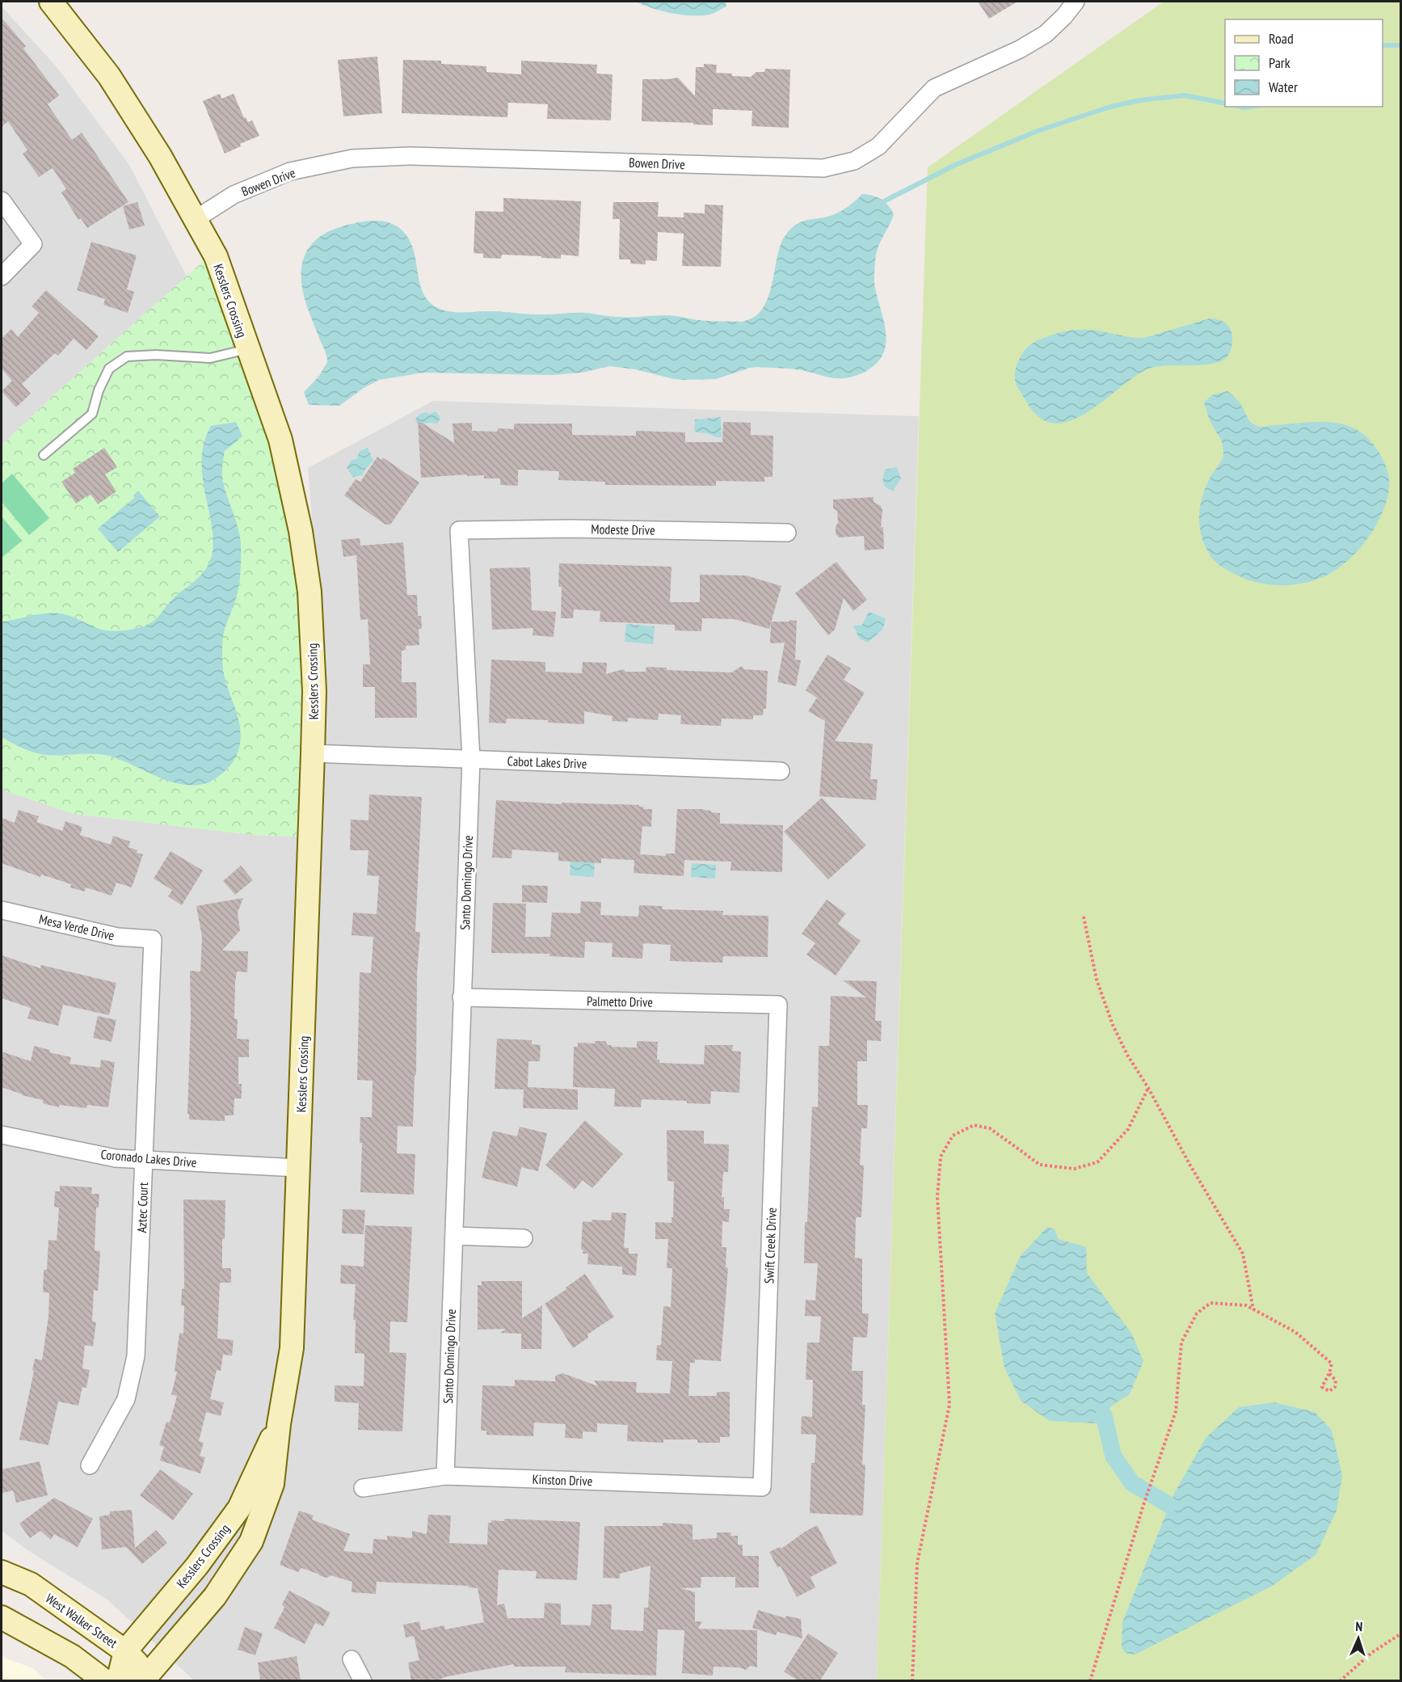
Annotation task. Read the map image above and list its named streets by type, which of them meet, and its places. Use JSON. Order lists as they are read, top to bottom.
{
  "streets": {
    "street": [
      "Bowen Drive",
      "Kesslers Crossing",
      "Modeste Drive",
      "Cabot Lakes Drive",
      "Santo Domingo Drive",
      "Mesa Verde Drive",
      "Palmetto Drive",
      "Coronado Lakes Drive",
      "Aztec Court",
      "Swift Creek Drive",
      "Kinston Drive",
      "West Walker Street"
    ]
  },
  "crossings": [
    ["Bowen Drive", "Kesslers Crossing"],
    ["Kesslers Crossing", "Cabot Lakes Drive"],
    ["Kesslers Crossing", "Coronado Lakes Drive"],
    ["Kesslers Crossing", "West Walker Street"],
    ["Modeste Drive", "Santo Domingo Drive"],
    ["Cabot Lakes Drive", "Santo Domingo Drive"],
    ["Santo Domingo Drive", "Palmetto Drive"],
    ["Santo Domingo Drive", "Kinston Drive"],
    ["Mesa Verde Drive", "Aztec Court"],
    ["Palmetto Drive", "Swift Creek Drive"],
    ["Coronado Lakes Drive", "Aztec Court"],
    ["Swift Creek Drive", "Kinston Drive"]
  ],
  "legend": ["Road", "Park", "Water"],
  "north": "top"
}
